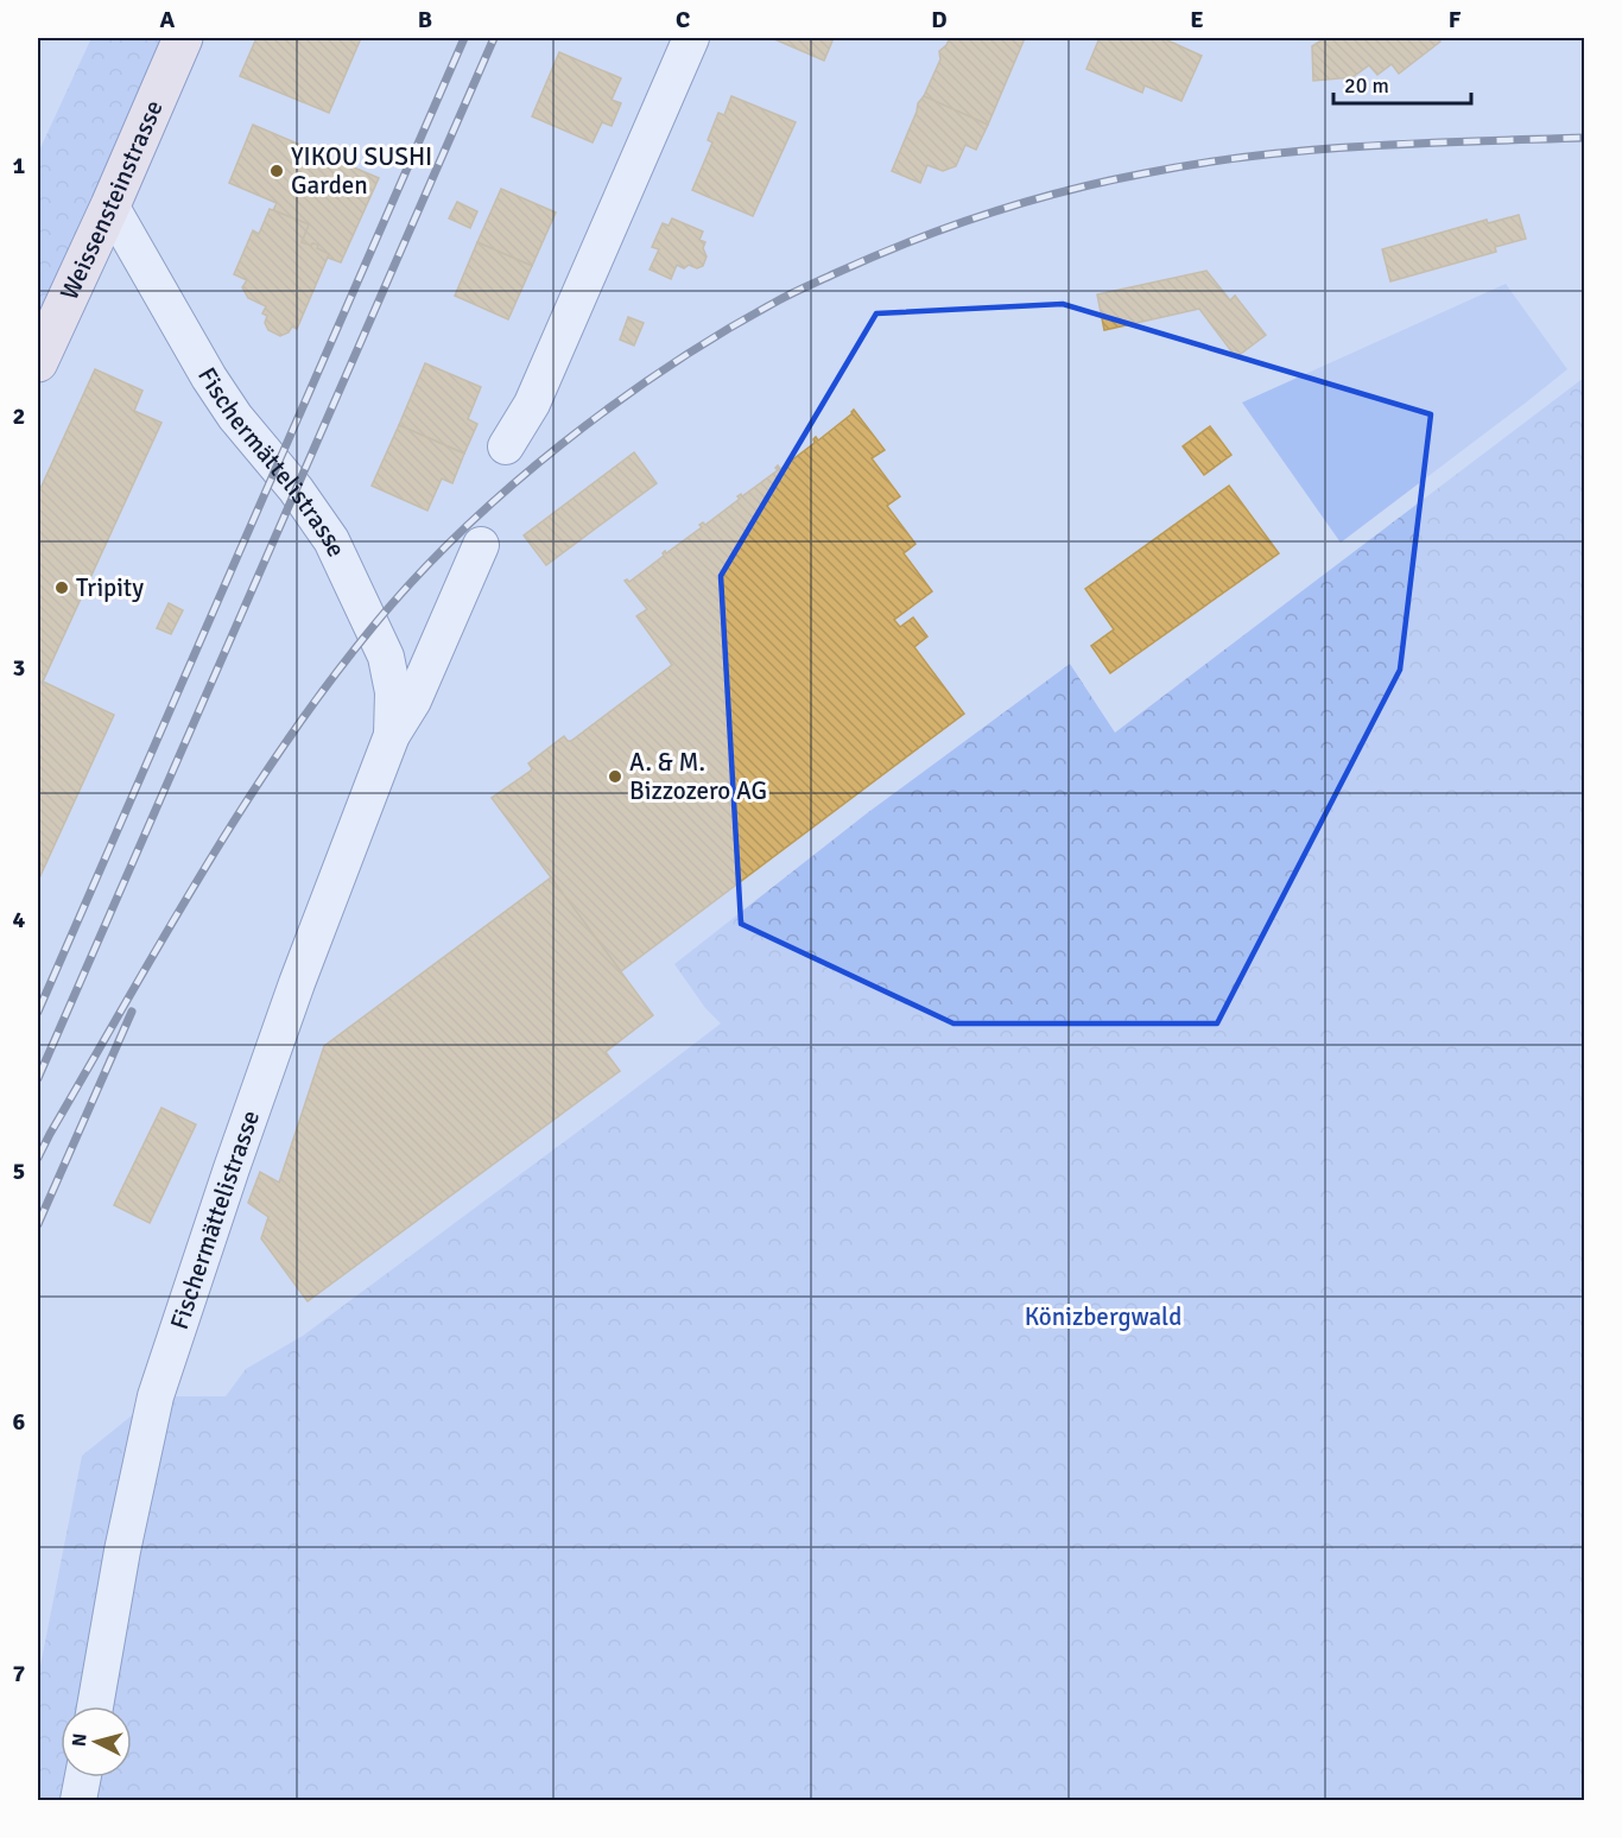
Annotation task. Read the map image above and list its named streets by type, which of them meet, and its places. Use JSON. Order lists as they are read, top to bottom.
{
  "streets": {
    "main road": ["Weissensteinstrasse"],
    "street": ["Fischermättelistrasse"]
  },
  "crossings": [
    ["Weissensteinstrasse", "Fischermättelistrasse"]
  ],
  "parks": ["Könizbergwald"],
  "places": ["YIKOU SUSHI Garden", "Tripity", "A. & M. Bizzozero AG"],
  "scale_bar": "20 m",
  "north": "left",
  "grid": {
    "columns": [
      "A",
      "B",
      "C",
      "D",
      "E",
      "F"
    ],
    "rows": [
      "1",
      "2",
      "3",
      "4",
      "5",
      "6",
      "7"
    ]
  }
}
